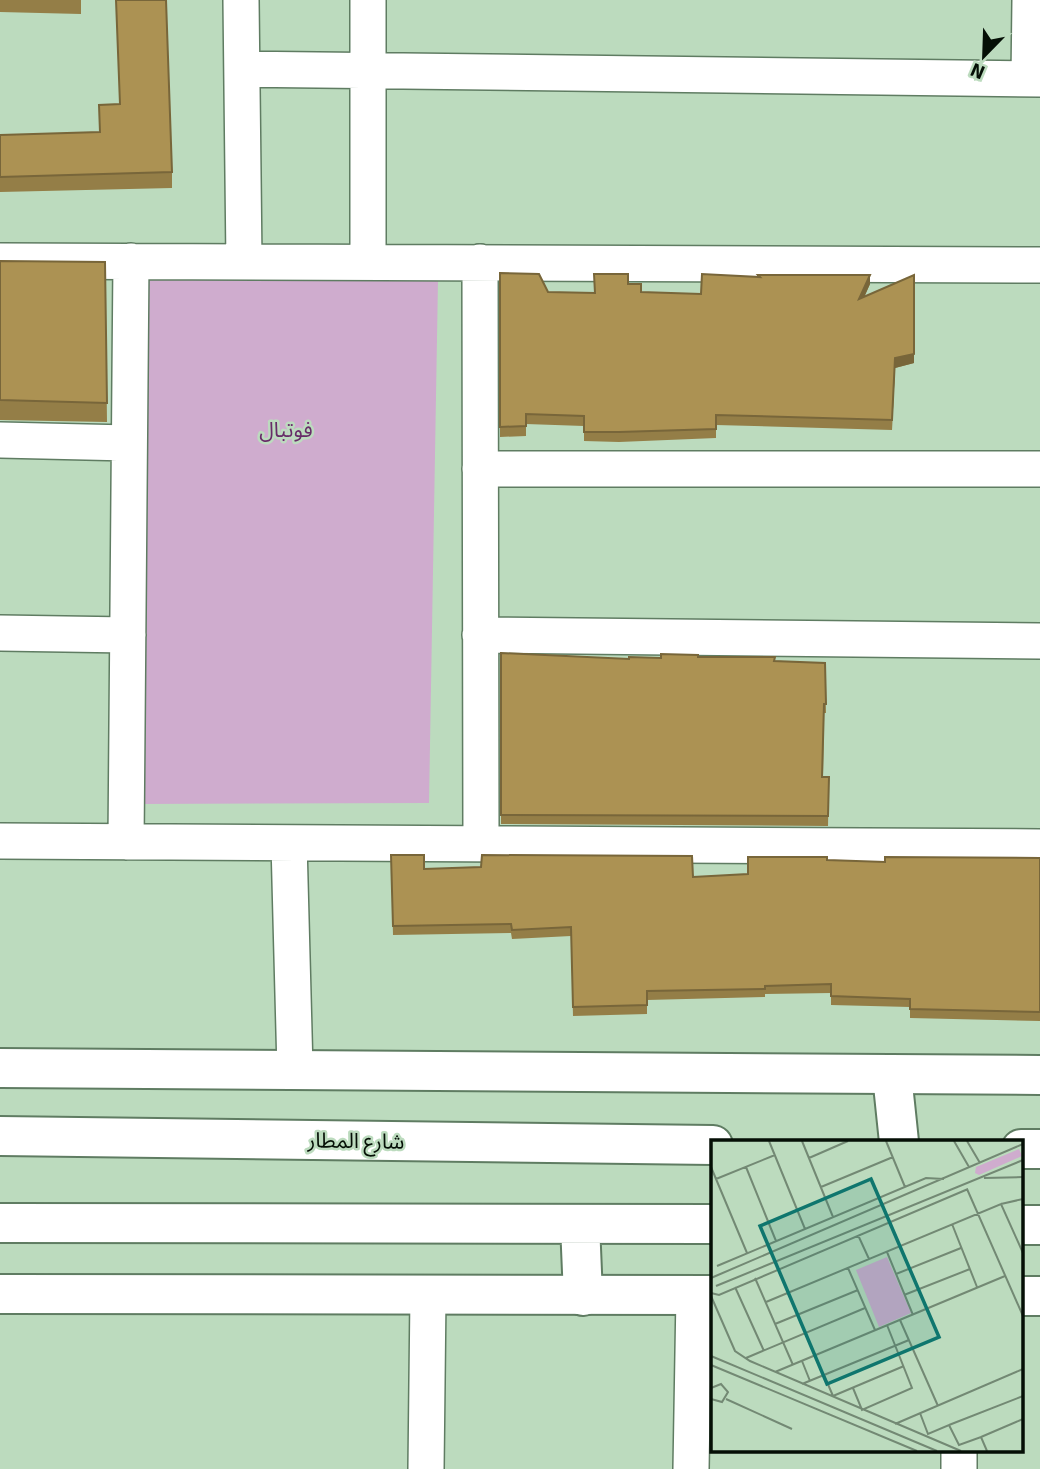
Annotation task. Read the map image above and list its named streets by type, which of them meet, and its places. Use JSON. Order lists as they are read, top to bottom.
{
  "streets": {
    "street": ["شارع المطار"]
  },
  "parks": ["فوتبال"],
  "north": "bottom left"
}
